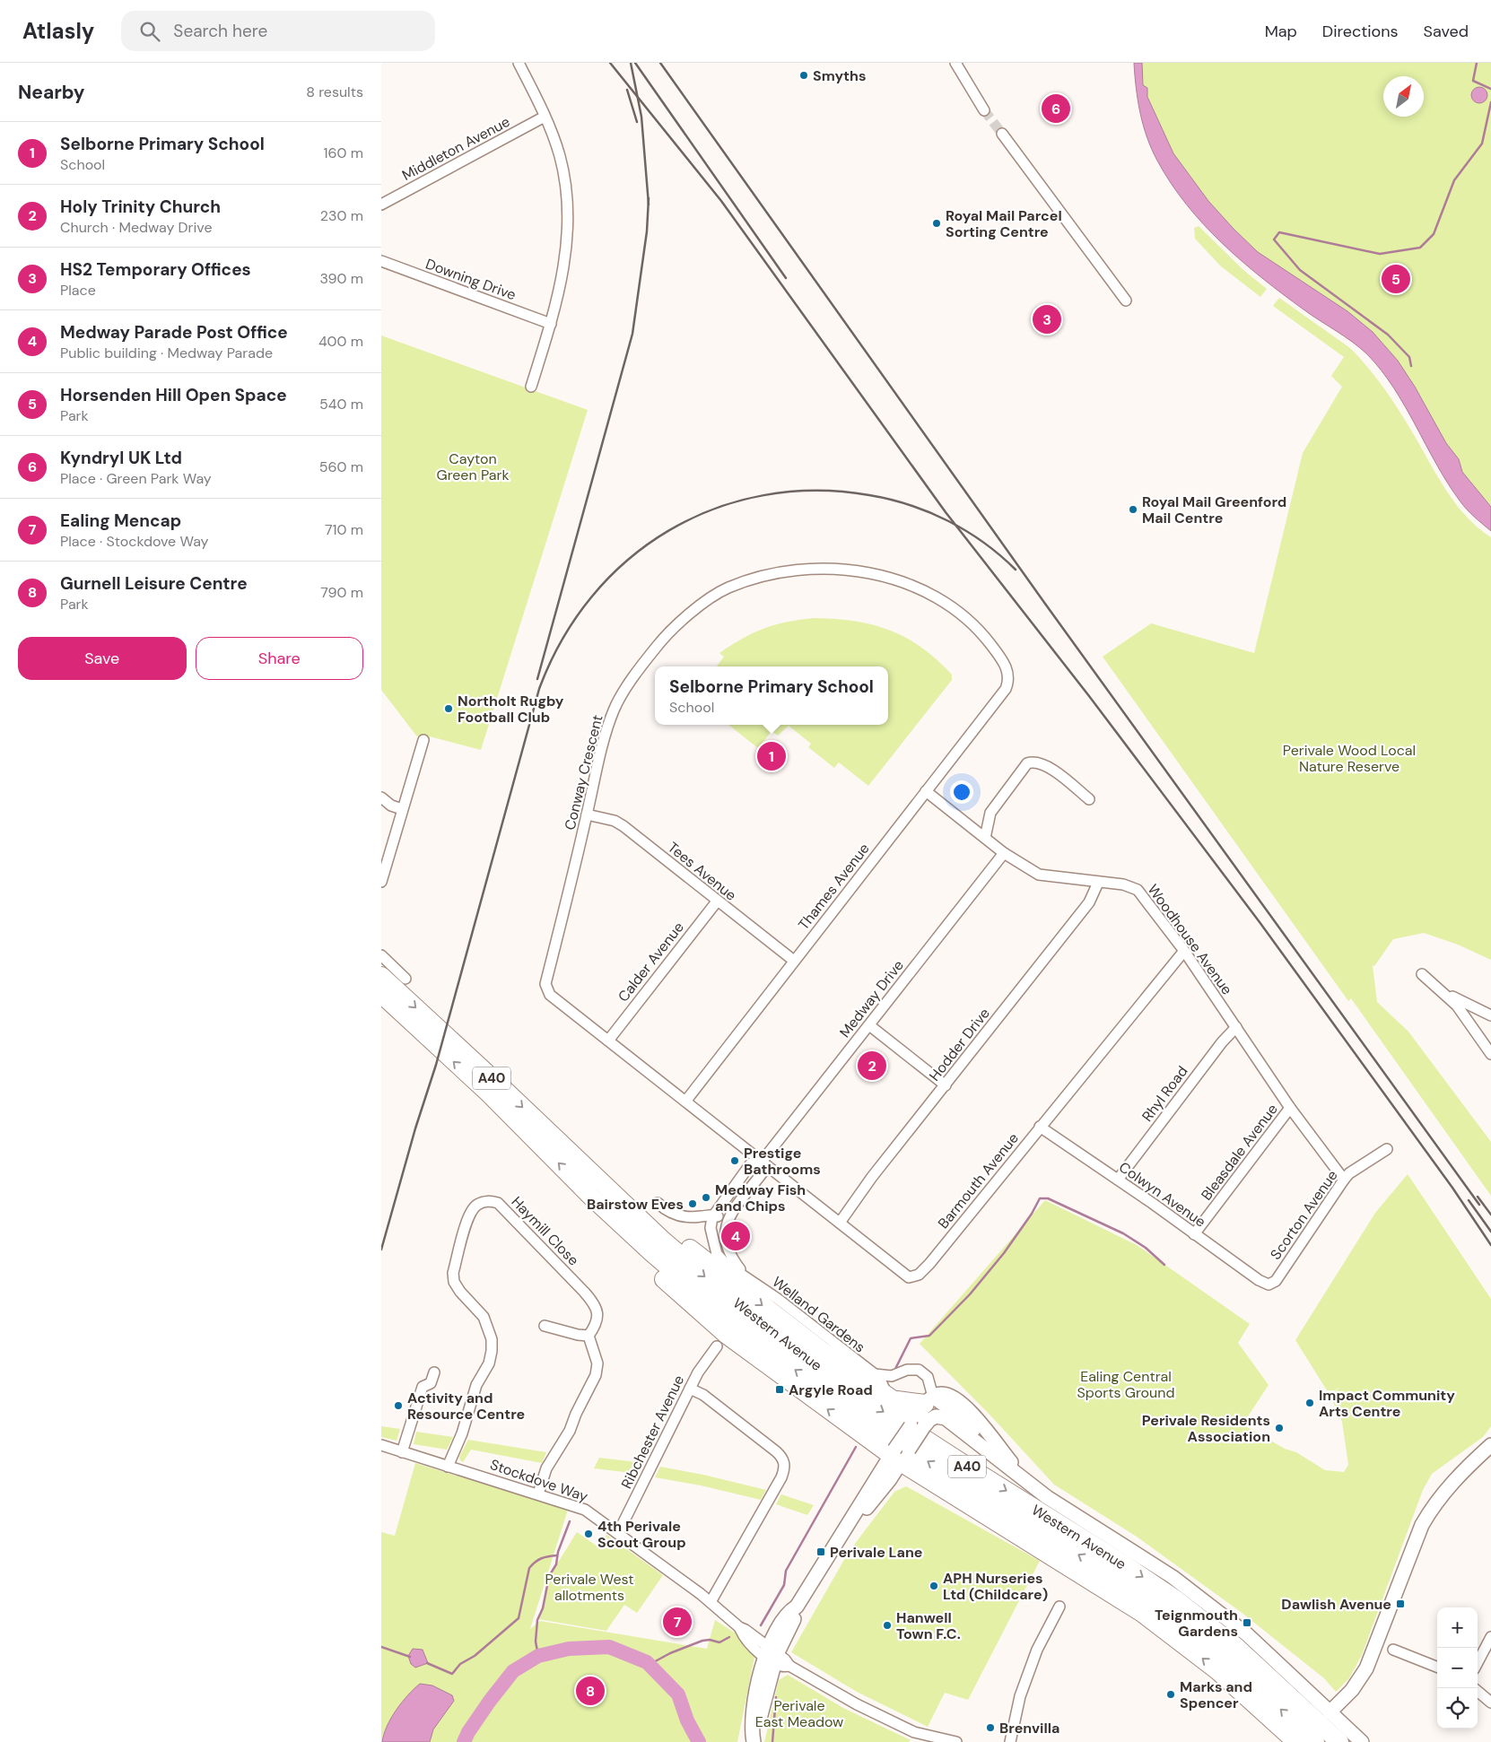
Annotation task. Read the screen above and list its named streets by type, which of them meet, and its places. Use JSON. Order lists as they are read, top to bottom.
{
  "streets": {
    "highway": ["A40", "Western Avenue"],
    "street": [
      "Middleton Avenue",
      "Downing Drive",
      "Conway Crescent",
      "Tees Avenue",
      "Thames Avenue",
      "Woodhouse Avenue",
      "Calder Avenue",
      "Medway Drive",
      "Hodder Drive",
      "Rhyl Road",
      "Bleasdale Avenue",
      "Barmouth Avenue",
      "Colwyn Avenue",
      "Scorton Avenue",
      "Haymill Close",
      "Welland Gardens",
      "Ribchester Avenue",
      "Stockdove Way"
    ]
  },
  "crossings": [
    ["Conway Crescent", "Tees Avenue"],
    ["Conway Crescent", "Thames Avenue"],
    ["Conway Crescent", "Calder Avenue"],
    ["Conway Crescent", "Medway Drive"],
    ["Conway Crescent", "Barmouth Avenue"],
    ["Tees Avenue", "Thames Avenue"],
    ["Tees Avenue", "Calder Avenue"],
    ["Thames Avenue", "Woodhouse Avenue"],
    ["Woodhouse Avenue", "Medway Drive"],
    ["Woodhouse Avenue", "Hodder Drive"],
    ["Woodhouse Avenue", "Rhyl Road"],
    ["Woodhouse Avenue", "Bleasdale Avenue"],
    ["Woodhouse Avenue", "Barmouth Avenue"],
    ["Woodhouse Avenue", "Scorton Avenue"],
    ["Medway Drive", "Barmouth Avenue"],
    ["Hodder Drive", "Barmouth Avenue"],
    ["A40", "Welland Gardens"],
    ["A40", "Western Avenue"],
    ["Rhyl Road", "Colwyn Avenue"],
    ["Bleasdale Avenue", "Colwyn Avenue"],
    ["Barmouth Avenue", "Colwyn Avenue"],
    ["Colwyn Avenue", "Scorton Avenue"],
    ["Haymill Close", "Stockdove Way"],
    ["Ribchester Avenue", "Stockdove Way"]
  ],
  "parks": [
    "Cayton Green Park",
    "Perivale Wood Local Nature Reserve",
    "Ealing Central Sports Ground",
    "Perivale West allotments",
    "Perivale East Meadow"
  ],
  "places": {
    "other": [
      "Smyths",
      "Royal Mail Parcel Sorting Centre",
      "Royal Mail Greenford Mail Centre",
      "Northolt Rugby Football Club",
      "Prestige Bathrooms",
      "Medway Fish and Chips",
      "Bairstow Eves",
      "Impact Community Arts Centre",
      "Activity and Resource Centre",
      "Perivale Residents Association",
      "4th Perivale Scout Group",
      "APH Nurseries Ltd (Childcare)",
      "Hanwell Town F.C.",
      "Marks and Spencer",
      "Brenvilla"
    ],
    "transit": [
      "Argyle Road",
      "Perivale Lane",
      "Dawlish Avenue",
      "Teignmouth Gardens"
    ]
  },
  "north": "top right",
  "page": {
    "header": "Atlasly",
    "search": "Search here",
    "nav": ["Map", "Directions", "Saved"],
    "heading": ["Nearby", "8 results"],
    "pins": [
      "6",
      "5",
      "3",
      "1",
      "2",
      "4",
      "7",
      "8"
    ],
    "list": [
      {
        "mark": "1",
        "name": "Selborne Primary School",
        "note": "School",
        "value": "160 m"
      },
      {
        "mark": "2",
        "name": "Holy Trinity Church",
        "note": "Church · Medway Drive",
        "value": "230 m"
      },
      {
        "mark": "3",
        "name": "HS2 Temporary Offices",
        "note": "Place",
        "value": "390 m"
      },
      {
        "mark": "4",
        "name": "Medway Parade Post Office",
        "note": "Public building · Medway Parade",
        "value": "400 m"
      },
      {
        "mark": "5",
        "name": "Horsenden Hill Open Space",
        "note": "Park",
        "value": "540 m"
      },
      {
        "mark": "6",
        "name": "Kyndryl UK Ltd",
        "note": "Place · Green Park Way",
        "value": "560 m"
      },
      {
        "mark": "7",
        "name": "Ealing Mencap",
        "note": "Place · Stockdove Way",
        "value": "710 m"
      },
      {
        "mark": "8",
        "name": "Gurnell Leisure Centre",
        "note": "Park",
        "value": "790 m"
      }
    ],
    "buttons": ["Save", "Share"],
    "popup": ["Selborne Primary School", "School"],
    "map_buttons": ["+", "−"]
  }
}
